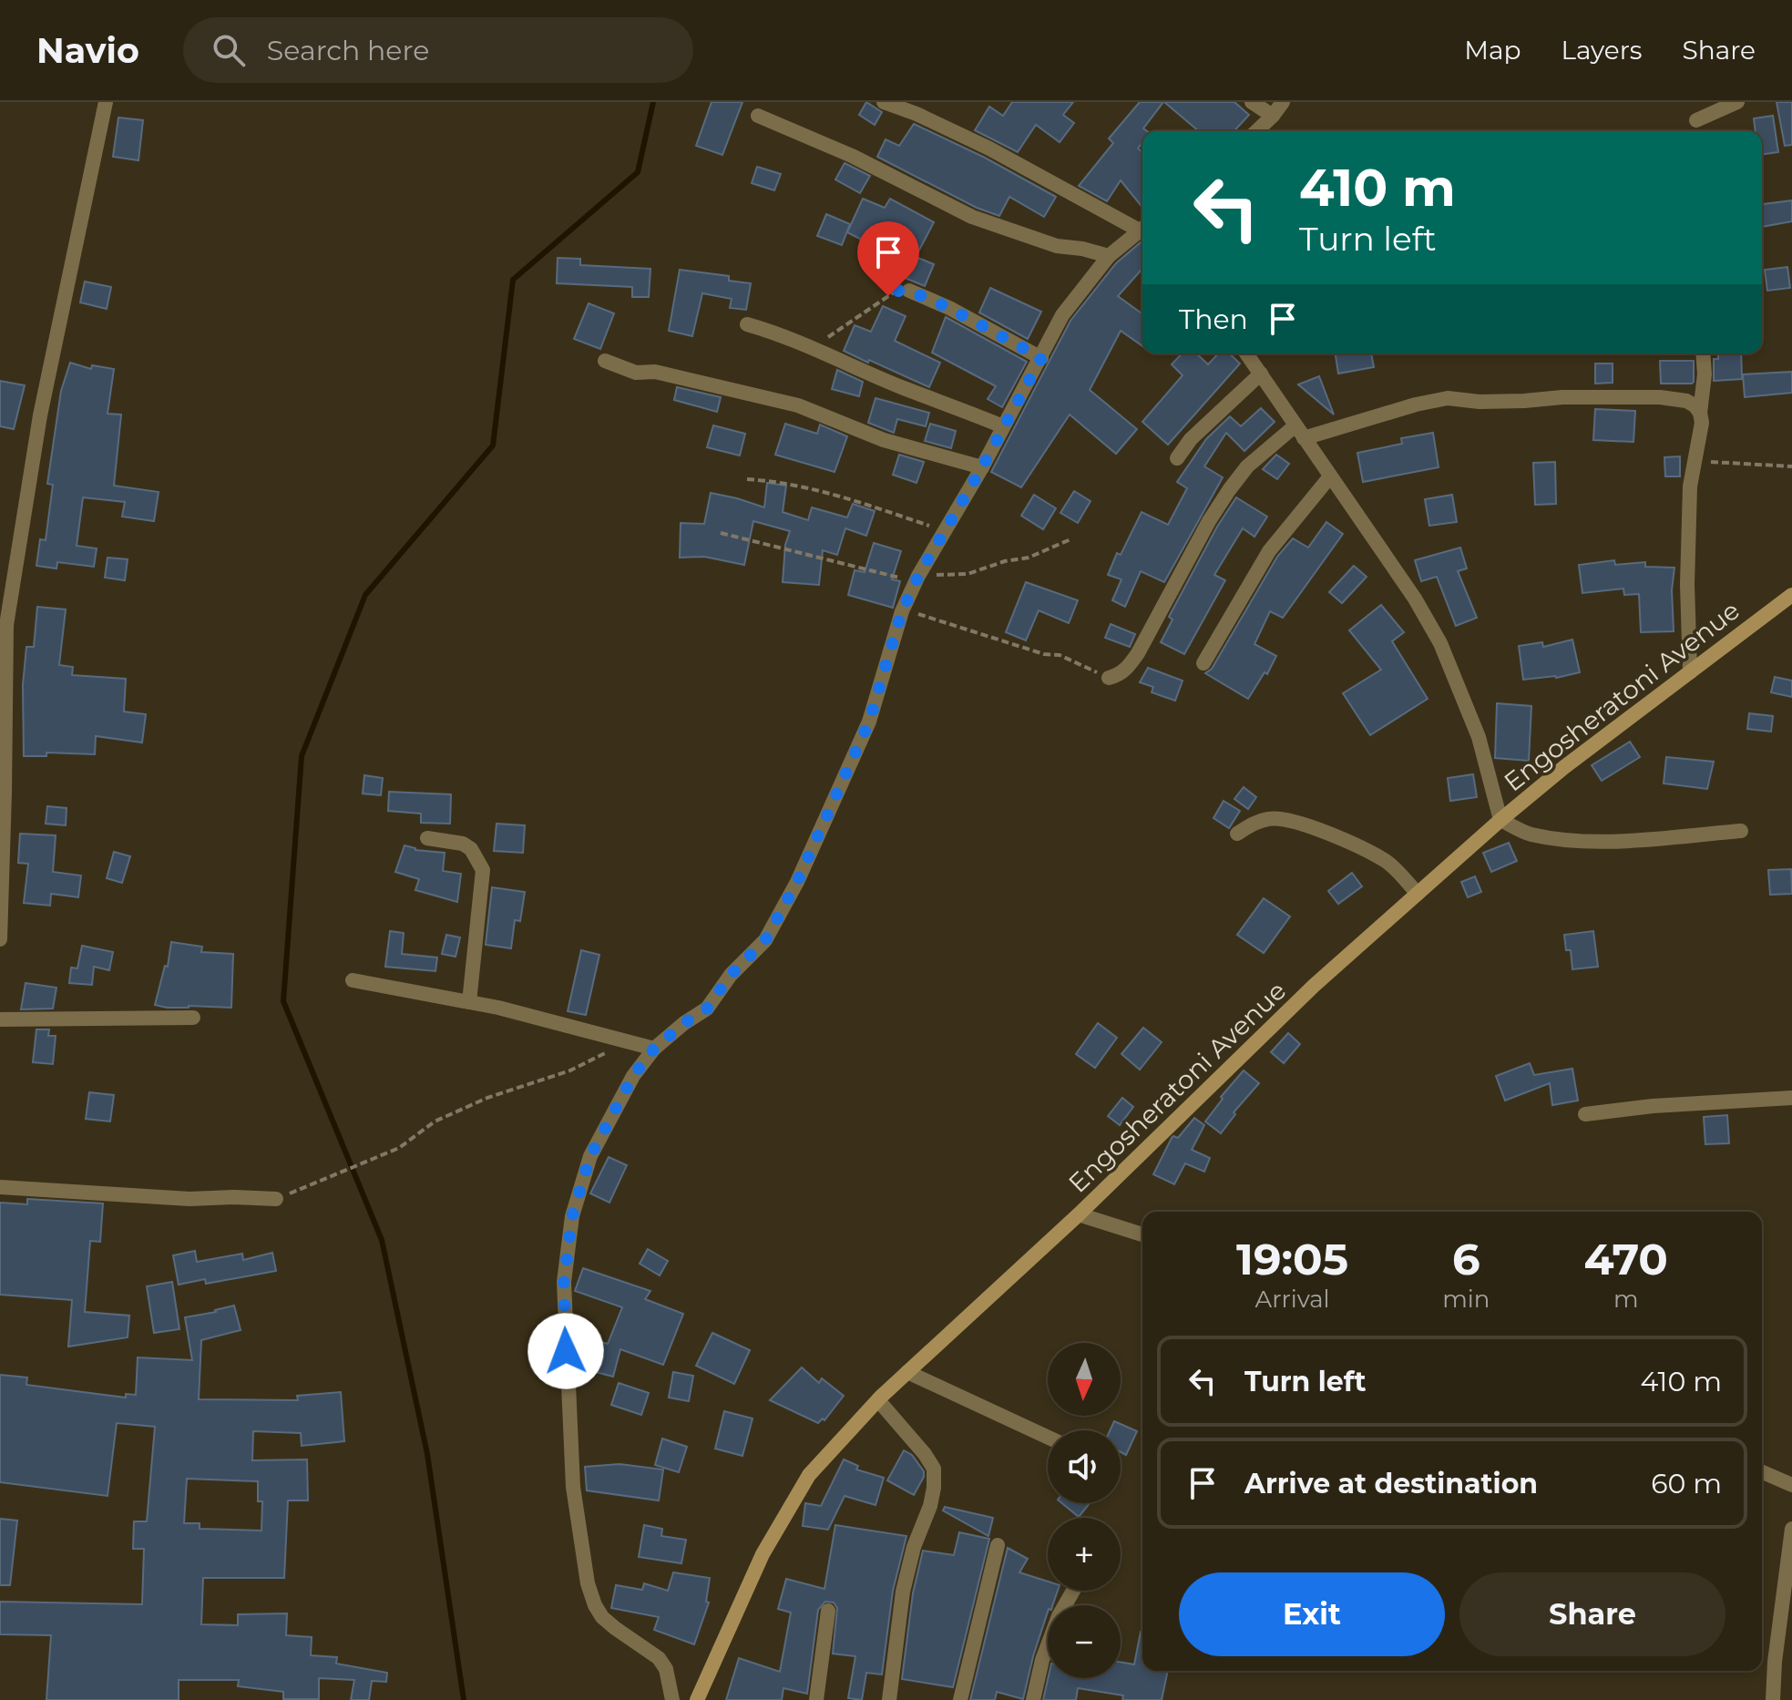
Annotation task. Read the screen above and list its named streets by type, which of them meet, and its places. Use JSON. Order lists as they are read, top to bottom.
{
  "streets": {
    "street": ["Engosheratoni Avenue"]
  },
  "north": "bottom",
  "page": {
    "header": "Navio",
    "search": "Search here",
    "nav": ["Map", "Layers", "Share"],
    "turn": ["410 m", "Turn left"],
    "then": "Then",
    "eta": [
      "19:05",
      "Arrival",
      "6",
      "min",
      "470",
      "m"
    ],
    "list": [
      {
        "name": "Turn left",
        "value": "410 m"
      },
      {
        "name": "Arrive at destination",
        "value": "60 m"
      }
    ],
    "map_buttons": ["+", "−"],
    "buttons": ["Exit", "Share"]
  }
}
